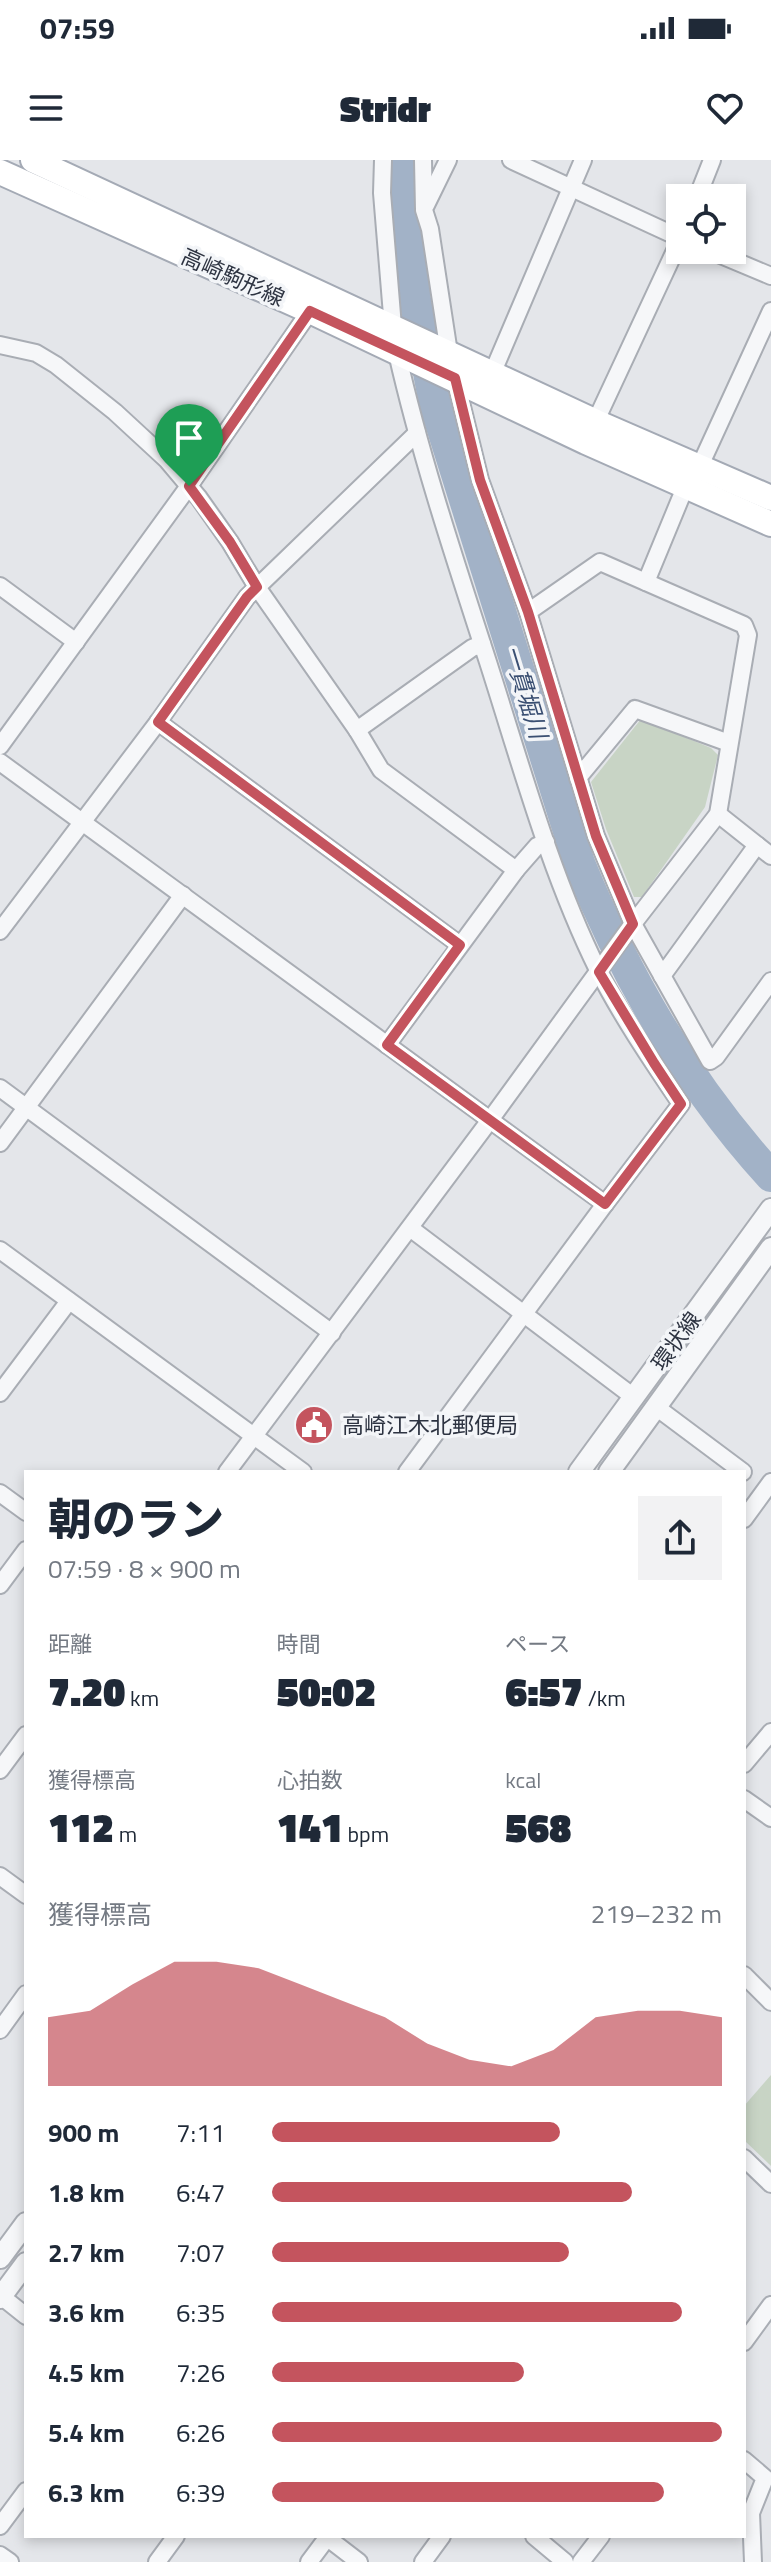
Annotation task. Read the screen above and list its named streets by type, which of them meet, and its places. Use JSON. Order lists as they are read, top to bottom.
{
  "streets": {
    "main road": ["高崎駒形線"],
    "street": ["環状線"]
  },
  "water": ["一貫堀川"],
  "places": {
    "public building": ["高崎江木北郵便局"]
  },
  "page": {
    "status": "07:59",
    "header": "Stridr",
    "heading": ["朝のラン", "07:59 · 8 × 900 m"],
    "stats": [
      ["距離", "7.20 km"],
      ["時間", "50:02"],
      ["ペース", "6:57 /km"],
      ["獲得標高", "112 m"],
      ["心拍数", "141 bpm"],
      ["kcal", "568"]
    ],
    "chart": ["獲得標高", "219–232 m"],
    "list": [
      {
        "name": "900 m",
        "note": "7:11"
      },
      {
        "name": "1.8 km",
        "note": "6:47"
      },
      {
        "name": "2.7 km",
        "note": "7:07"
      },
      {
        "name": "3.6 km",
        "note": "6:35"
      },
      {
        "name": "4.5 km",
        "note": "7:26"
      },
      {
        "name": "5.4 km",
        "note": "6:26"
      },
      {
        "name": "6.3 km",
        "note": "6:39"
      }
    ]
  }
}
